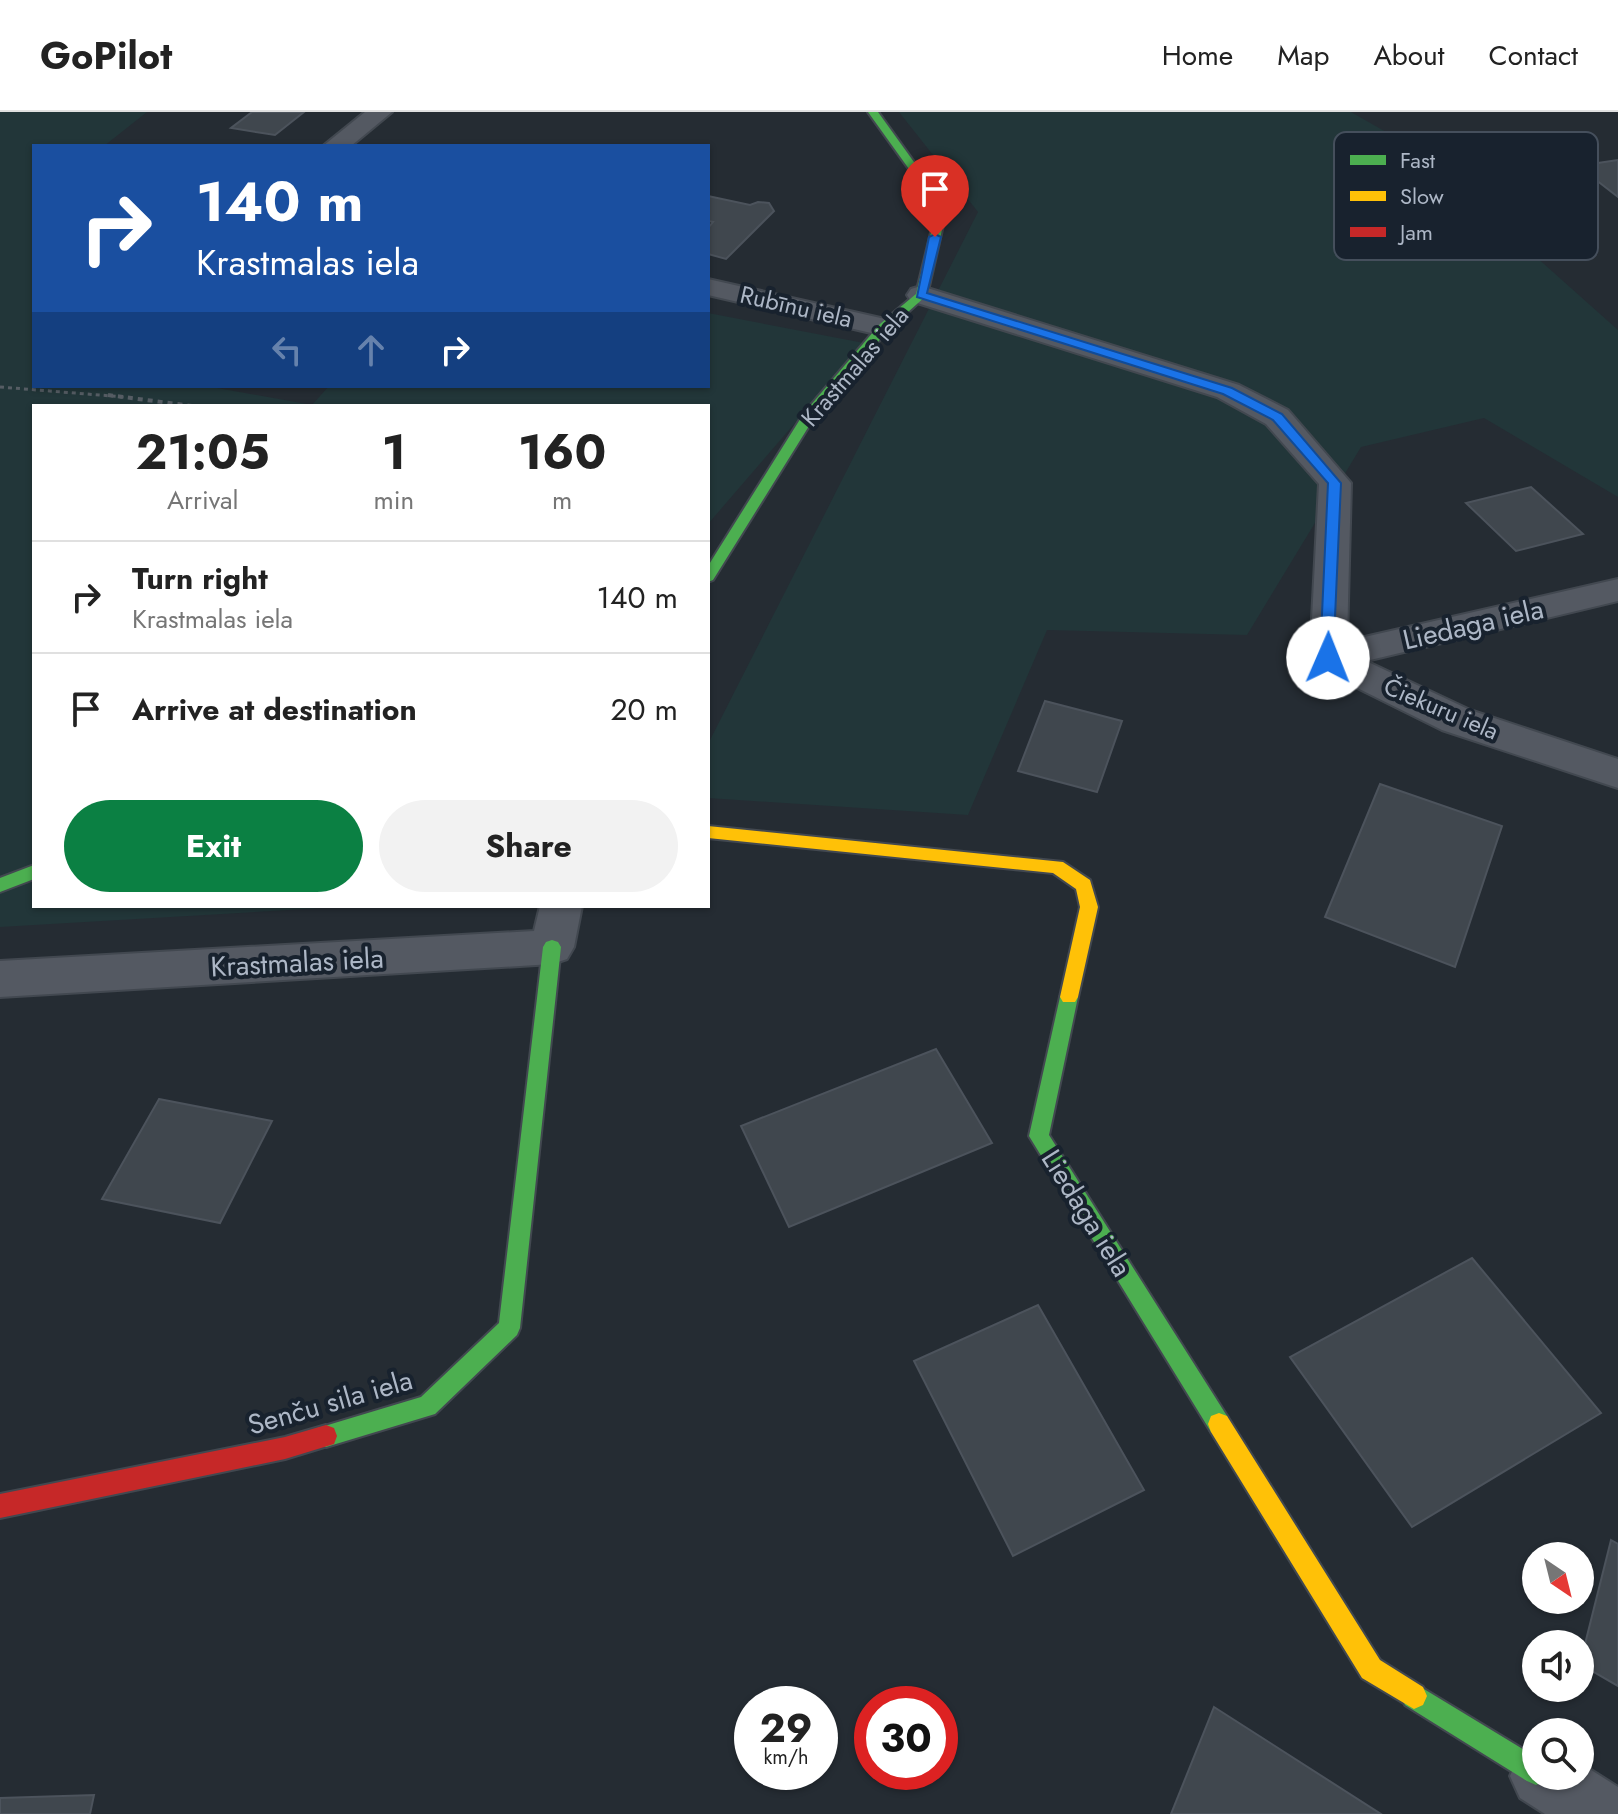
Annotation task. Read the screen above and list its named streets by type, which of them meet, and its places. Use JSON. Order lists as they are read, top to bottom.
{
  "streets": {
    "street": [
      "Rubīnu iela",
      "Krastmalas iela",
      "Liedaga iela",
      "Čiekuru iela",
      "Senču sila iela"
    ]
  },
  "crossings": [
    ["Rubīnu iela", "Krastmalas iela"],
    ["Krastmalas iela", "Senču sila iela"],
    ["Liedaga iela", "Čiekuru iela"]
  ],
  "legend": ["Fast", "Slow", "Jam"],
  "north": "bottom right",
  "page": {
    "header": "GoPilot",
    "nav": [
      "Home",
      "Map",
      "About",
      "Contact"
    ],
    "turn": ["140 m", "Krastmalas iela"],
    "eta": [
      "21:05",
      "Arrival",
      "1",
      "min",
      "160",
      "m"
    ],
    "list": [
      {
        "name": "Turn right",
        "note": "Krastmalas iela",
        "value": "140 m"
      },
      {
        "name": "Arrive at destination",
        "value": "20 m"
      }
    ],
    "buttons": ["Exit", "Share"],
    "speed": "29 km/h",
    "limit": "30"
  }
}
